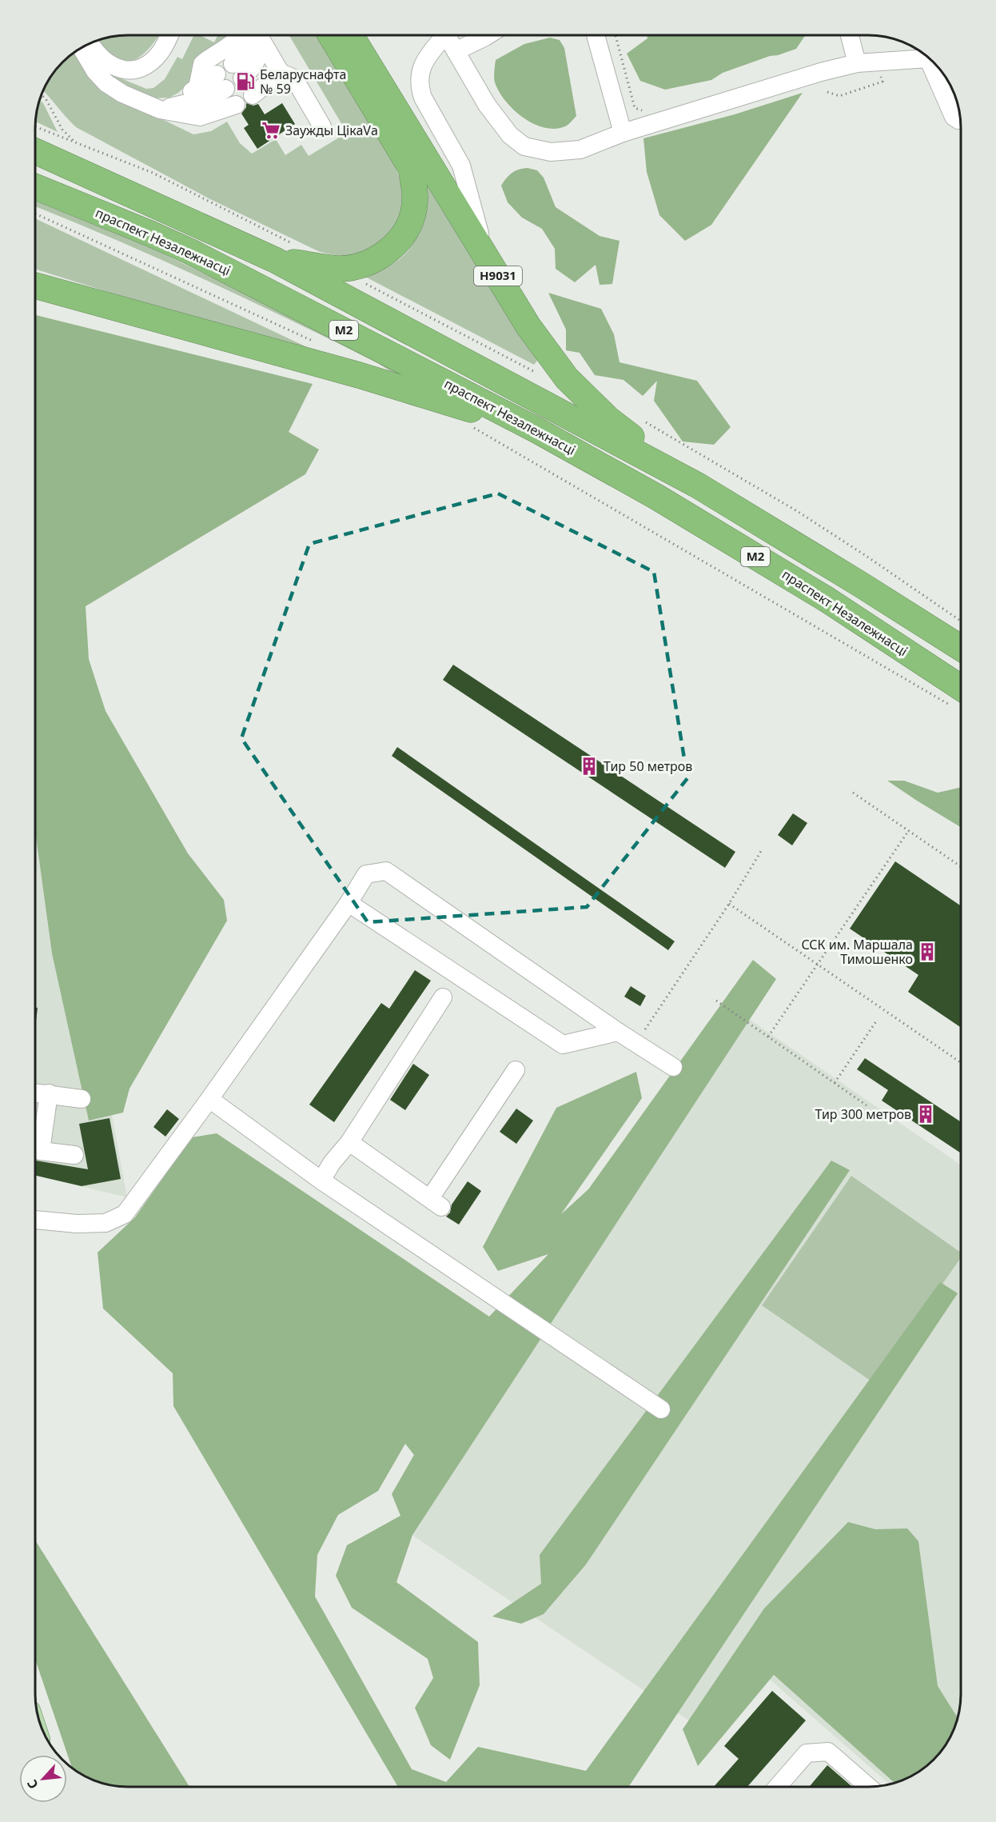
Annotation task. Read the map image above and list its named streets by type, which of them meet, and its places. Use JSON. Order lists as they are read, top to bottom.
{
  "streets": {
    "highway": ["праспект Незалежнасці", "Н9031", "М2"]
  },
  "crossings": [
    ["Н9031", "М2"]
  ],
  "places": {
    "fuel station": ["Беларуснафта № 59"],
    "supermarket": ["Заужды ЦікаVа"],
    "building": ["Тир 50 метров", "ССК им. Маршала Тимошенко", "Тир 300 метров"]
  },
  "north": "bottom left"
}
